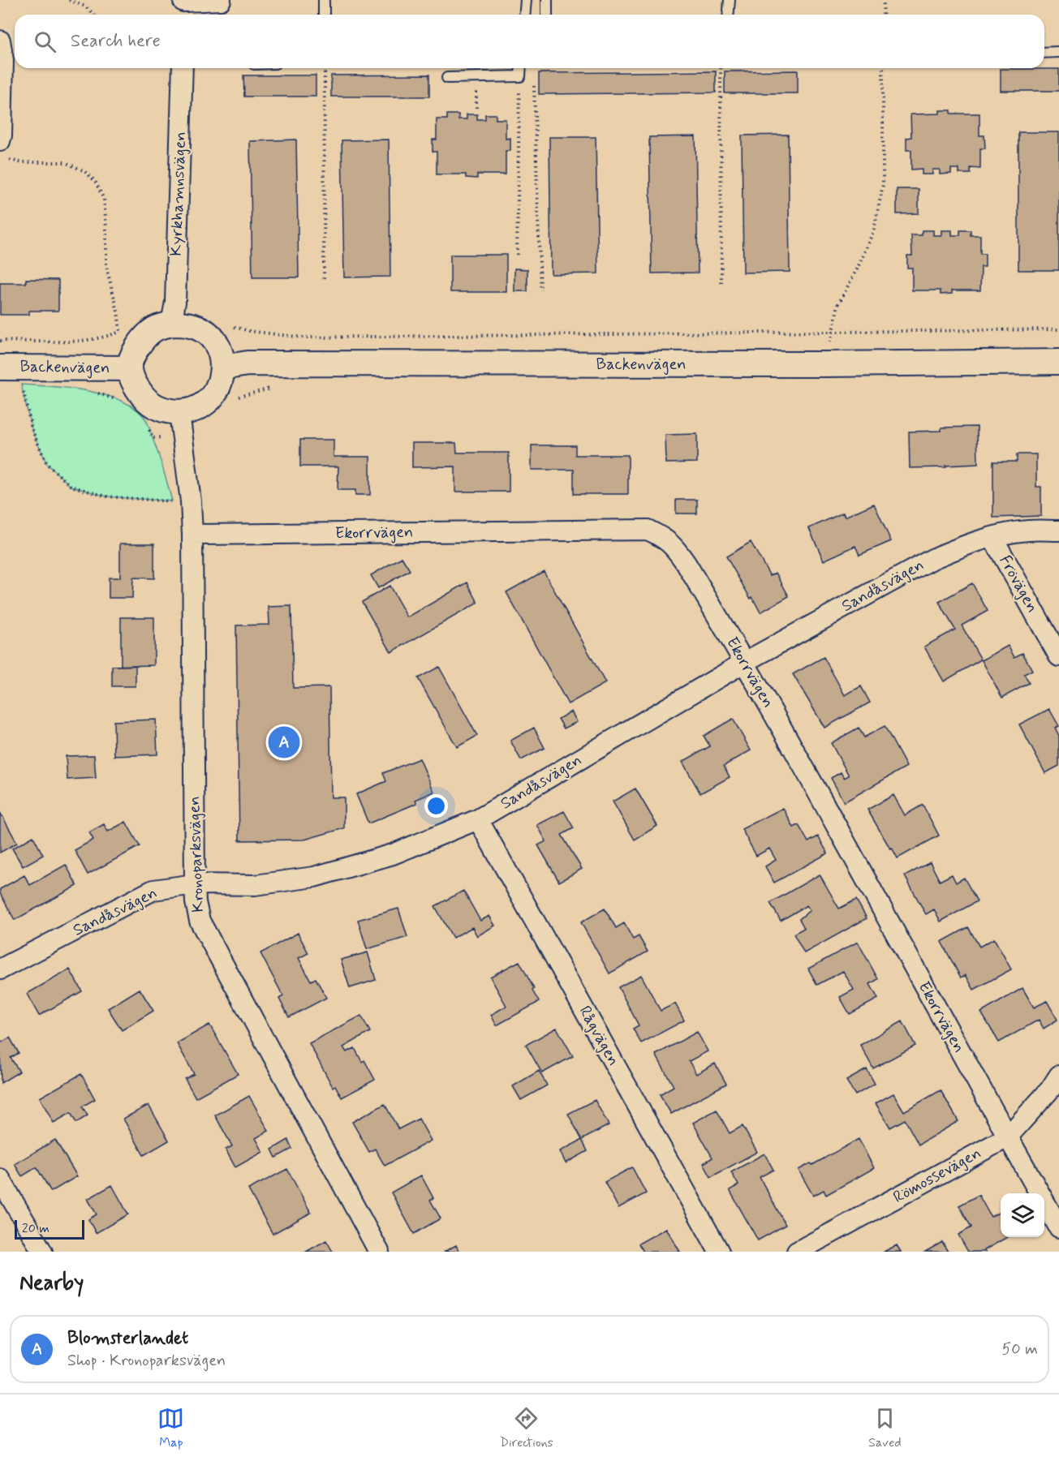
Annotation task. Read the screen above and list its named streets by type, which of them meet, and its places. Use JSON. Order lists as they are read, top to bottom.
{
  "streets": {
    "street": [
      "Kyrkhamnsvägen",
      "Backenvägen",
      "Ekorrvägen",
      "Frövägen",
      "Sandåsvägen",
      "Kronoparksvägen",
      "Rågvägen",
      "Römossevägen"
    ]
  },
  "crossings": [
    ["Kyrkhamnsvägen", "Backenvägen"],
    ["Kyrkhamnsvägen", "Kronoparksvägen"],
    ["Backenvägen", "Kronoparksvägen"],
    ["Ekorrvägen", "Sandåsvägen"],
    ["Ekorrvägen", "Kronoparksvägen"],
    ["Ekorrvägen", "Römossevägen"],
    ["Frövägen", "Sandåsvägen"],
    ["Sandåsvägen", "Kronoparksvägen"],
    ["Sandåsvägen", "Rågvägen"]
  ],
  "scale_bar": "20 m",
  "page": {
    "search": "Search here",
    "pins": "A",
    "scale": "20 m",
    "heading": "Nearby",
    "list": [
      {
        "mark": "A",
        "name": "Blomsterlandet",
        "note": "Shop · Kronoparksvägen",
        "value": "50 m"
      }
    ],
    "nav": ["Map", "Directions", "Saved"]
  }
}
